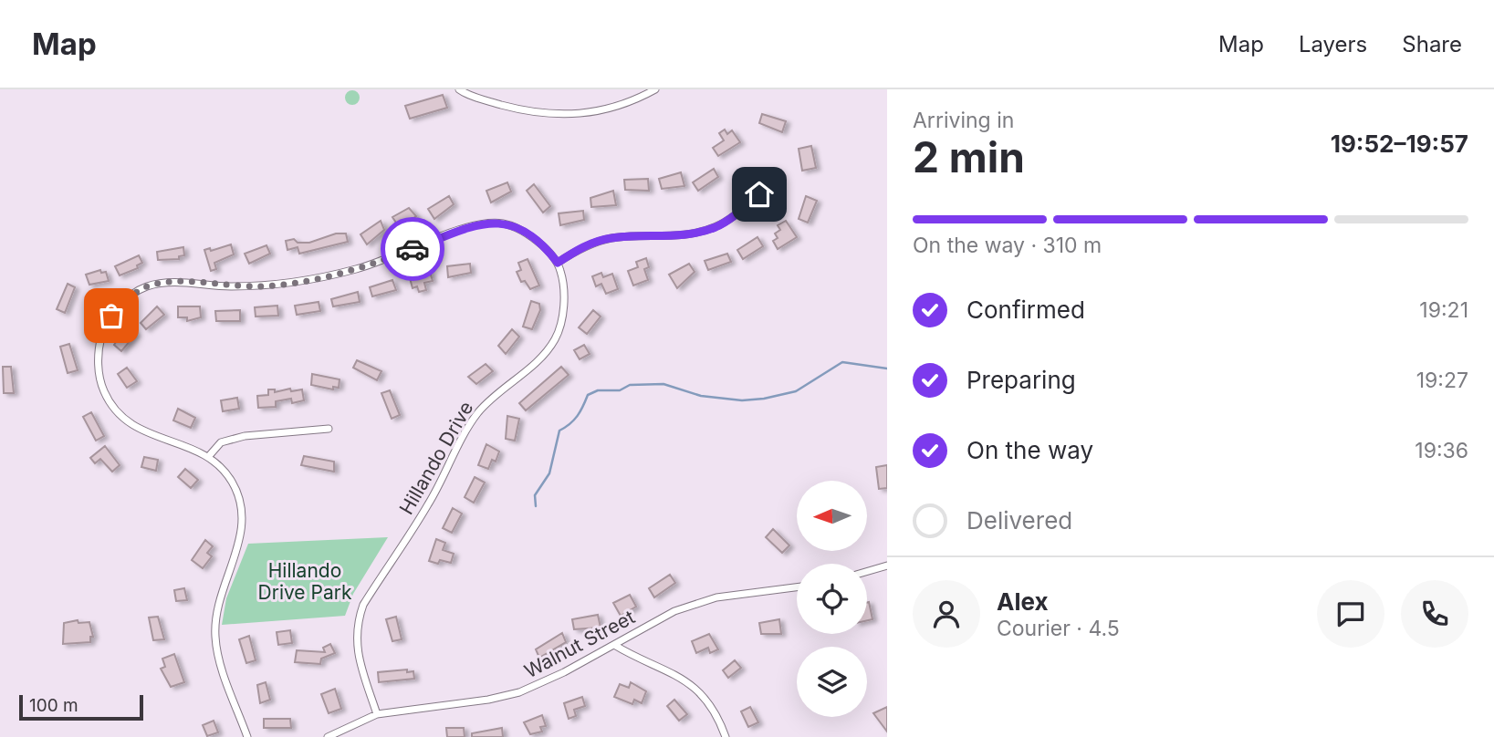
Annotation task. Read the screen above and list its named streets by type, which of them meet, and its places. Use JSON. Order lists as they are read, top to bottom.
{
  "streets": {
    "street": ["Hillando Drive", "Walnut Street"]
  },
  "crossings": [
    ["Hillando Drive", "Walnut Street"]
  ],
  "parks": ["Hillando Drive Park"],
  "scale_bar": "100 m",
  "north": "left",
  "page": {
    "header": "Map",
    "nav": ["Map", "Layers", "Share"],
    "heading": ["2 min", "Arriving in", "19:52–19:57"],
    "panel": ["Alex", "Courier · 4.5"],
    "bar": "On the way · 310 m",
    "list": [
      ["Confirmed", "19:21"],
      ["Preparing", "19:27"],
      ["On the way", "19:36"],
      "Delivered"
    ],
    "scale": "100 m"
  }
}
